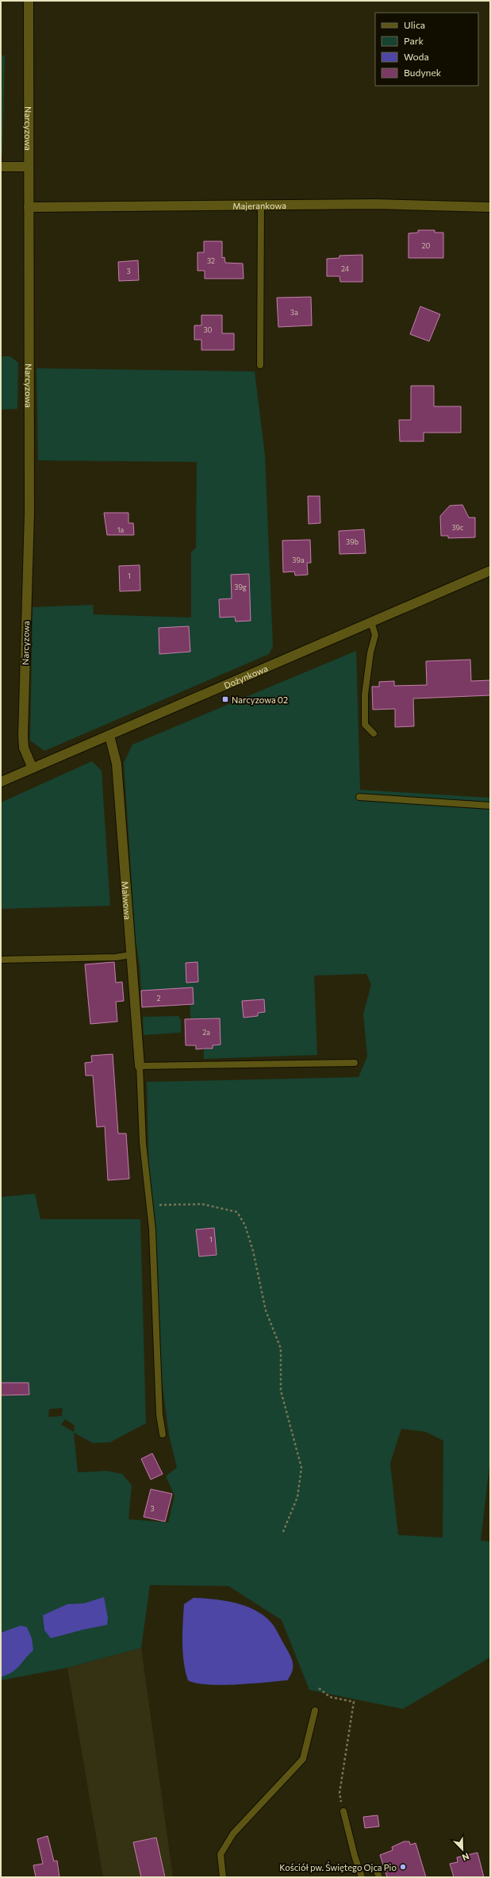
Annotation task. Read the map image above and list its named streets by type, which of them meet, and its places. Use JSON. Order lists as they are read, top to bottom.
{
  "streets": {
    "street": [
      "Narcyzowa",
      "Majerankowa",
      "Dożynkowa",
      "Malwowa"
    ]
  },
  "crossings": [
    ["Narcyzowa", "Majerankowa"],
    ["Narcyzowa", "Dożynkowa"],
    ["Dożynkowa", "Malwowa"]
  ],
  "places": {
    "transit": ["Narcyzowa 02"],
    "other": ["Kościół pw. Świętego Ojca Pio"]
  },
  "house_numbers": [
    "20",
    "32",
    "24",
    "3",
    "3a",
    "30",
    "39c",
    "1a",
    "39b",
    "39a",
    "1",
    "39g",
    "2",
    "2a",
    "1",
    "3"
  ],
  "legend": [
    "Ulica",
    "Park",
    "Woda",
    "Budynek"
  ],
  "north": "bottom right"
}
